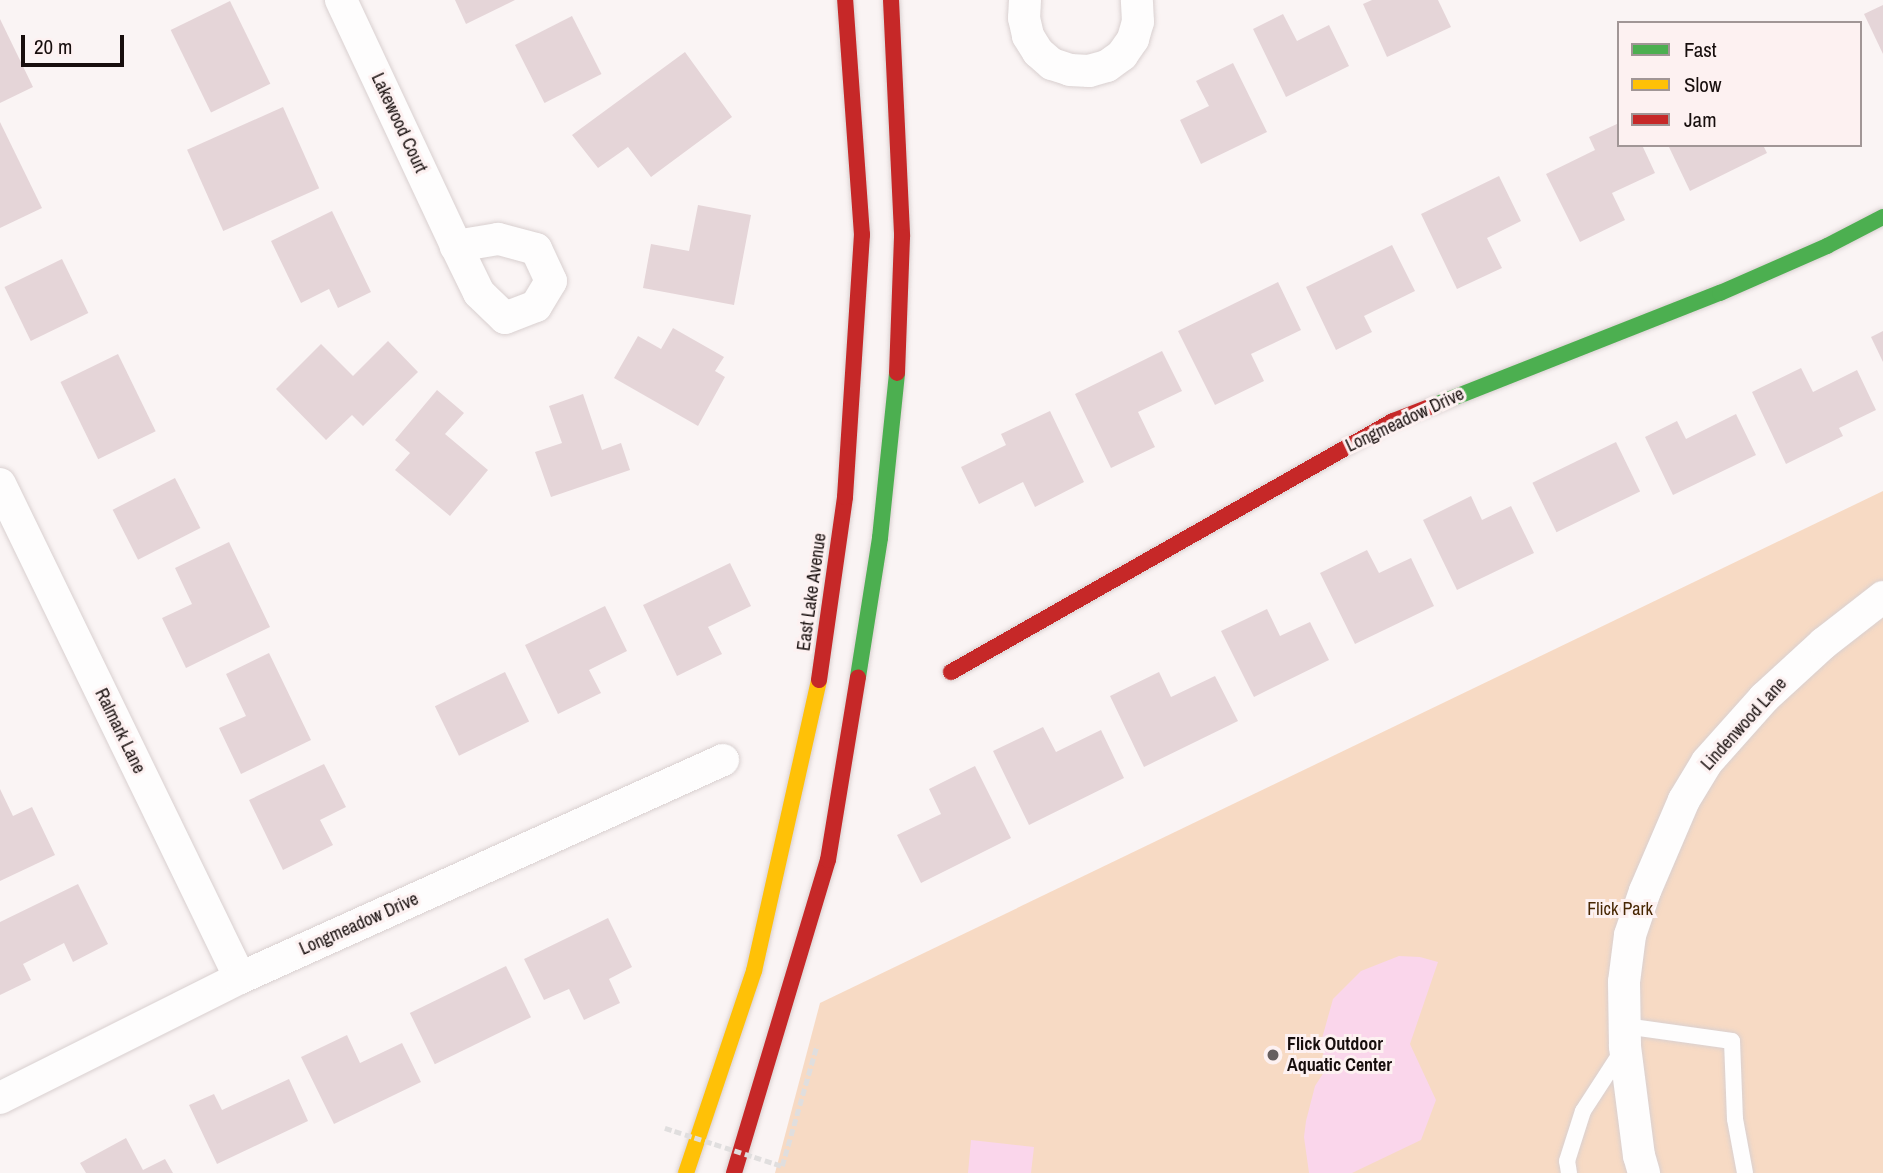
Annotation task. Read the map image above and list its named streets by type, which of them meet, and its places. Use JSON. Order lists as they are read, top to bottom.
{
  "streets": {
    "main road": ["Longmeadow Drive", "East Lake Avenue"],
    "street": ["Lakewood Court", "Lindenwood Lane", "Ralmark Lane"]
  },
  "crossings": [
    ["Longmeadow Drive", "Ralmark Lane"]
  ],
  "parks": ["Flick Park"],
  "places": ["Flick Outdoor Aquatic Center"],
  "legend": ["Fast", "Slow", "Jam"],
  "scale_bar": "20 m"
}
